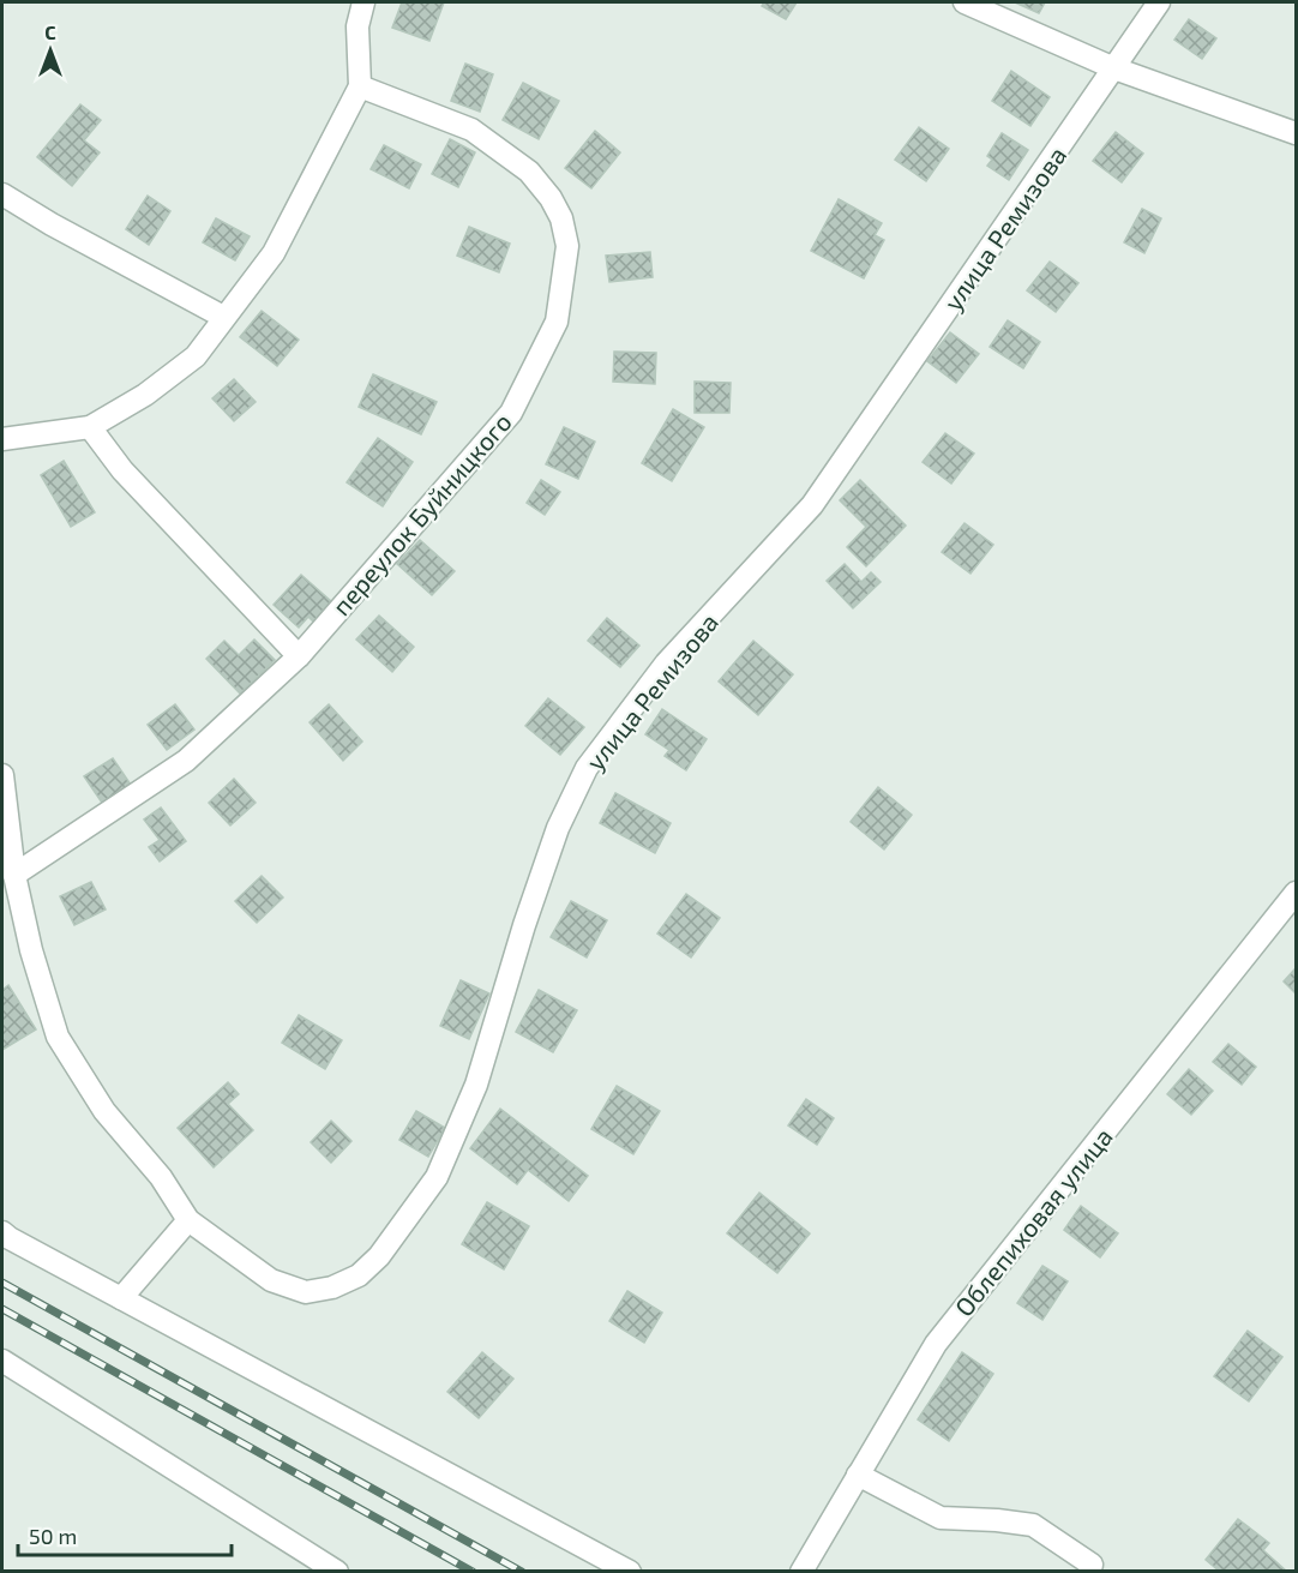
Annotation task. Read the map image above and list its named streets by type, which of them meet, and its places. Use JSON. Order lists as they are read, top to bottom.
{
  "streets": {
    "street": ["улица Ремизова", "переулок Буйницкого", "Облепиховая улица"]
  },
  "scale_bar": "50 m",
  "north": "top"
}
